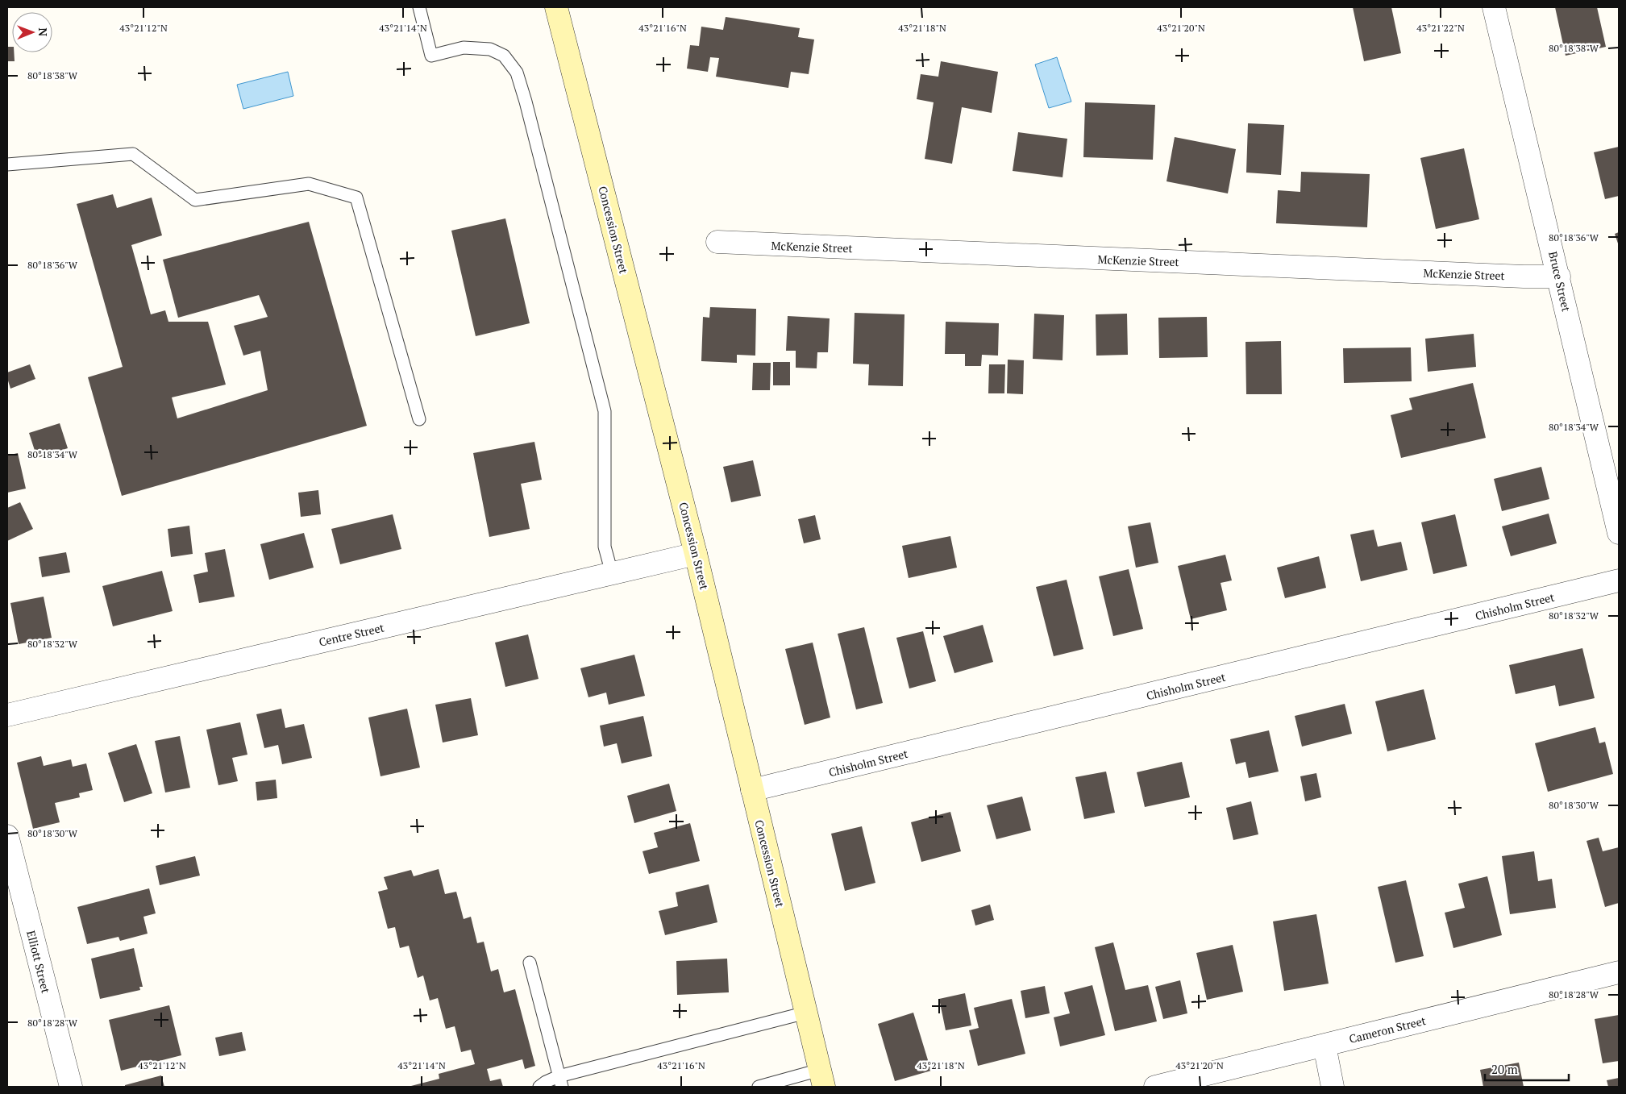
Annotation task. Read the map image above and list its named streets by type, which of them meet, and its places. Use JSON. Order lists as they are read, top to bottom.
{
  "streets": {
    "main road": ["Concession Street"],
    "street": [
      "McKenzie Street",
      "Bruce Street",
      "Chisholm Street",
      "Centre Street",
      "Elliott Street",
      "Cameron Street"
    ]
  },
  "crossings": [
    ["Concession Street", "Chisholm Street"],
    ["Concession Street", "Centre Street"],
    ["McKenzie Street", "Bruce Street"]
  ],
  "scale_bar": "20 m",
  "north": "right",
  "coordinates": [
    "43°21'12\"N",
    "43°21'14\"N",
    "43°21'16\"N",
    "43°21'18\"N",
    "43°21'20\"N",
    "43°21'22\"N",
    "80°18'38\"W",
    "80°18'36\"W",
    "80°18'34\"W",
    "80°18'32\"W",
    "80°18'30\"W",
    "80°18'28\"W"
  ]
}
